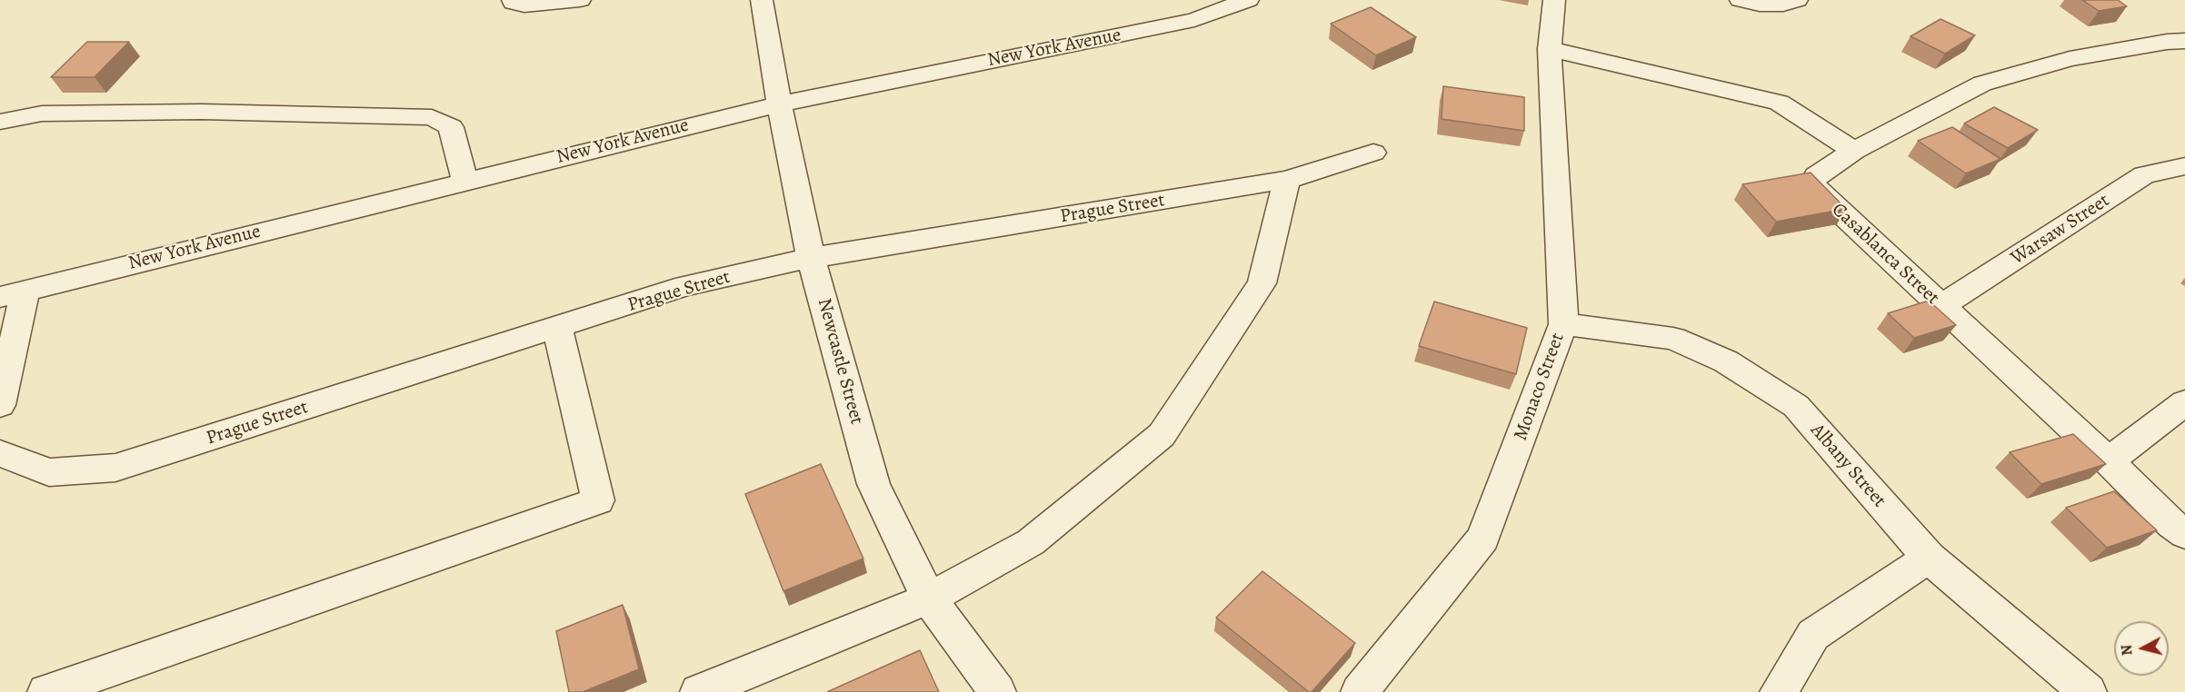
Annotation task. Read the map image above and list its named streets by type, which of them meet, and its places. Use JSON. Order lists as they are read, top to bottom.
{
  "streets": {
    "street": [
      "New York Avenue",
      "Prague Street",
      "Warsaw Street",
      "Casablanca Street",
      "Newcastle Street",
      "Monaco Street",
      "Albany Street"
    ]
  },
  "crossings": [
    ["New York Avenue", "Newcastle Street"],
    ["Prague Street", "Newcastle Street"],
    ["Warsaw Street", "Casablanca Street"],
    ["Monaco Street", "Albany Street"]
  ],
  "north": "left"
}
